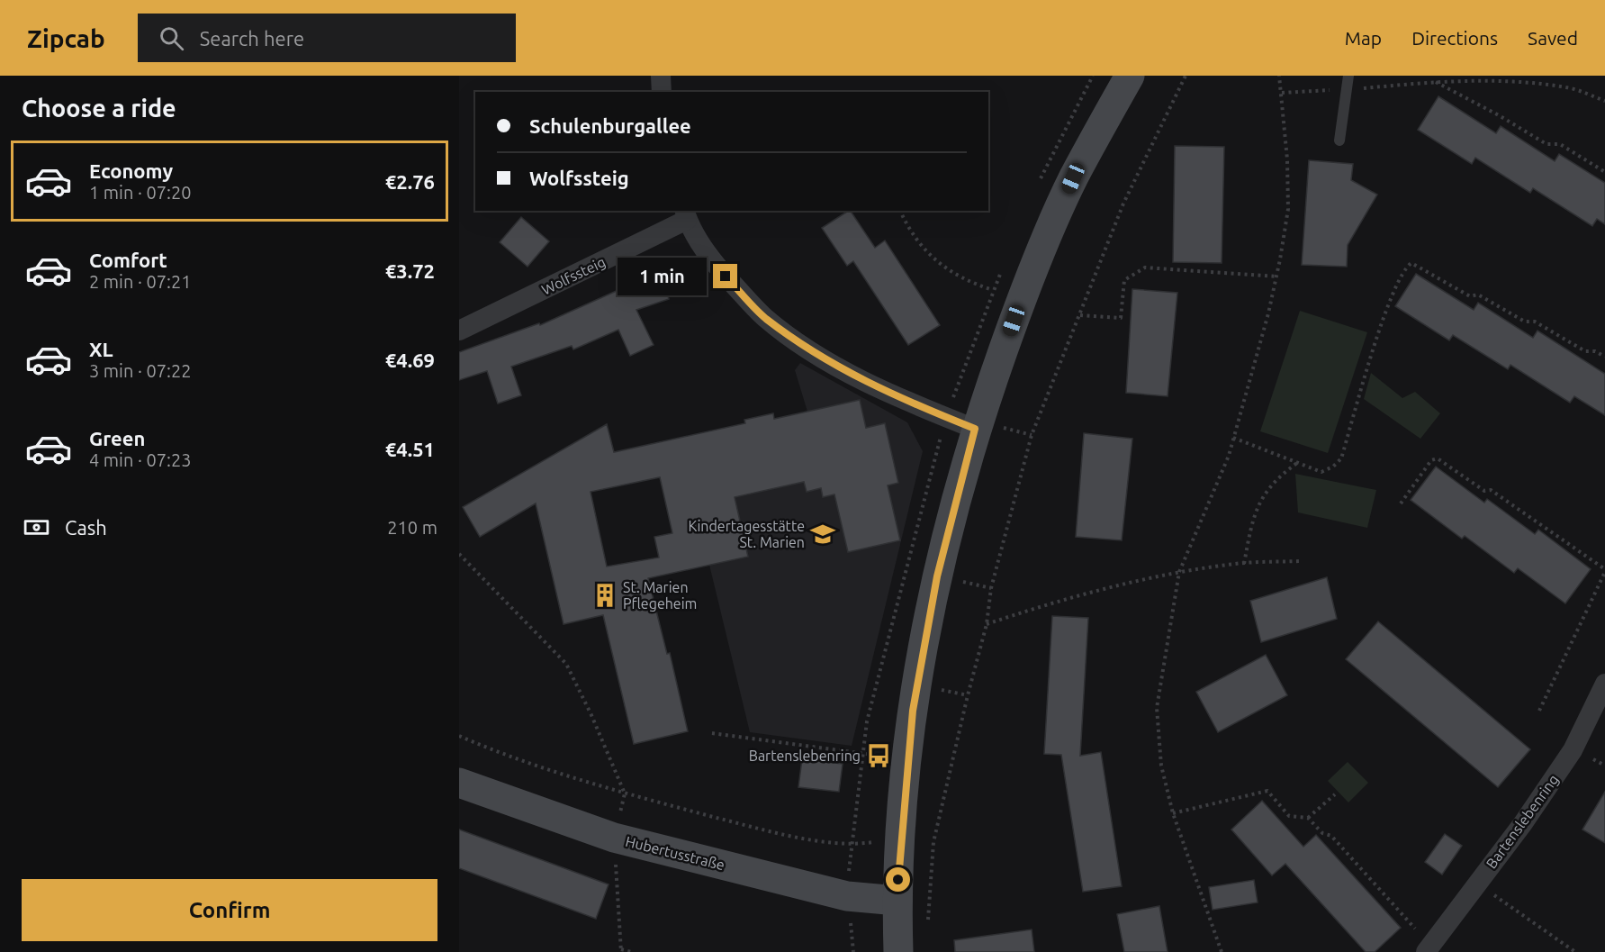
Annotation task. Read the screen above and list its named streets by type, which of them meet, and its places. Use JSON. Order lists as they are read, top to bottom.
{
  "streets": {
    "street": ["Wolfssteig", "Bartenslebenring", "Hubertusstraße"]
  },
  "places": {
    "school or university": ["Kindertagesstätte St. Marien"],
    "building": ["St. Marien Pflegeheim"],
    "bus stop": ["Bartenslebenring"]
  },
  "page": {
    "header": "Zipcab",
    "search": "Search here",
    "nav": ["Map", "Directions", "Saved"],
    "heading": "Choose a ride",
    "banner": ["Schulenburgallee", "Wolfssteig"],
    "list": [
      {
        "name": "Economy",
        "note": "1 min · 07:20",
        "value": "€2.76"
      },
      {
        "name": "Comfort",
        "note": "2 min · 07:21",
        "value": "€3.72"
      },
      {
        "name": "XL",
        "note": "3 min · 07:22",
        "value": "€4.69"
      },
      {
        "name": "Green",
        "note": "4 min · 07:23",
        "value": "€4.51"
      }
    ],
    "bubble": "1 min",
    "pay": ["Cash", "210 m"],
    "buttons": "Confirm"
  }
}
